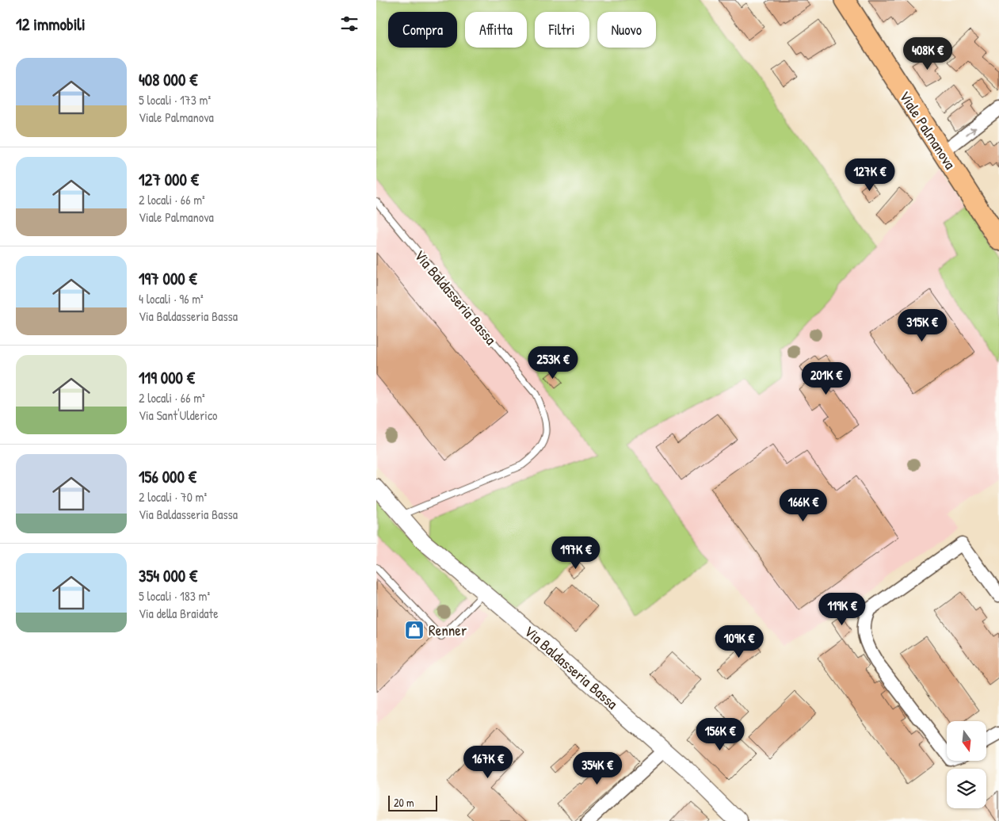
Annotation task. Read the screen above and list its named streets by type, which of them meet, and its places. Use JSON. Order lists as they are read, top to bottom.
{
  "streets": {
    "main road": ["Viale Palmanova"],
    "street": ["Via Baldasseria Bassa"]
  },
  "places": {
    "shop": ["Renner"]
  },
  "scale_bar": "20 m",
  "north": "bottom",
  "page": {
    "heading": "12 immobili",
    "chip": [
      "Compra",
      "Affitta",
      "Filtri",
      "Nuovo"
    ],
    "price": [
      "408K €",
      "127K €",
      "315K €",
      "253K €",
      "201K €",
      "166K €",
      "197K €",
      "119K €",
      "109K €",
      "156K €",
      "167K €",
      "354K €"
    ],
    "list": [
      {
        "name": "408 000 €",
        "note": "5 locali · 173 m² · Viale Palmanova"
      },
      {
        "name": "127 000 €",
        "note": "2 locali · 66 m² · Viale Palmanova"
      },
      {
        "name": "197 000 €",
        "note": "4 locali · 96 m² · Via Baldasseria Bassa"
      },
      {
        "name": "119 000 €",
        "note": "2 locali · 66 m² · Via Sant'Ulderico"
      },
      {
        "name": "156 000 €",
        "note": "2 locali · 70 m² · Via Baldasseria Bassa"
      },
      {
        "name": "354 000 €",
        "note": "5 locali · 183 m² · Via della Braidate"
      }
    ],
    "scale": "20 m"
  }
}
